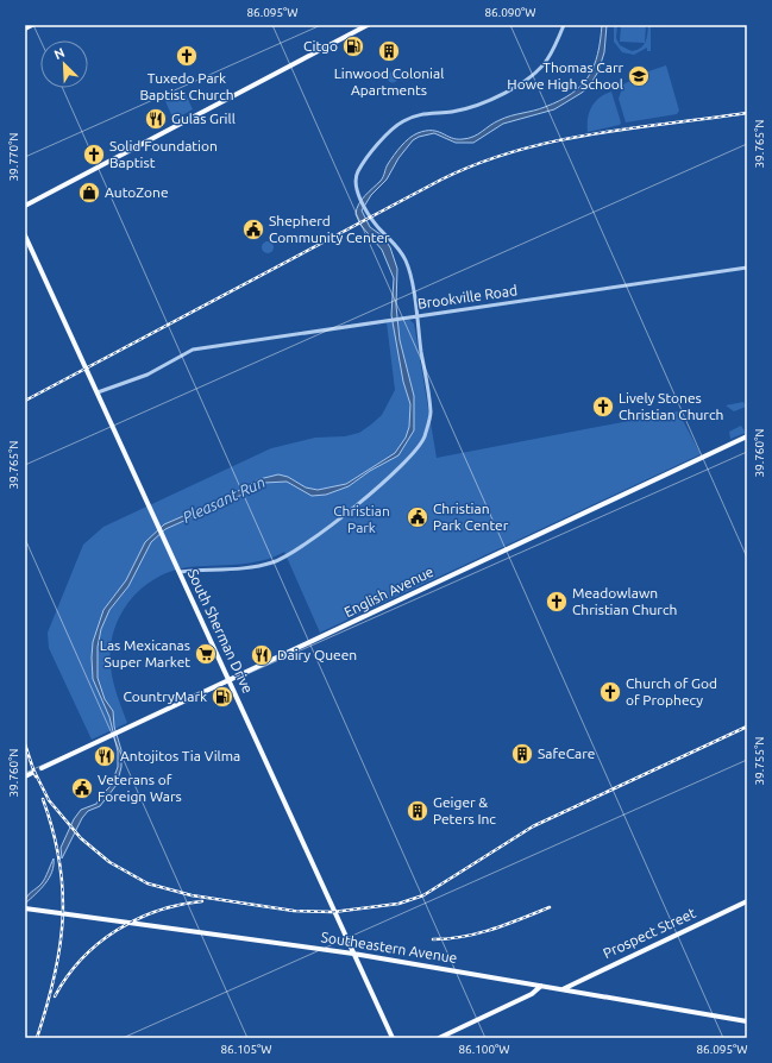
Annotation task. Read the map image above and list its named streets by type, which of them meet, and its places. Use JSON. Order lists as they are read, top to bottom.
{
  "streets": {
    "main road": [
      "English Avenue",
      "South Sherman Drive",
      "Prospect Street",
      "Southeastern Avenue"
    ],
    "street": ["Brookville Road"]
  },
  "crossings": [
    ["Brookville Road", "South Sherman Drive"],
    ["English Avenue", "South Sherman Drive"],
    ["South Sherman Drive", "Southeastern Avenue"],
    ["Prospect Street", "Southeastern Avenue"]
  ],
  "water": ["Pleasant Run"],
  "parks": ["Christian Park"],
  "places": {
    "fuel station": ["Citgo", "CountryMark"],
    "building": ["Linwood Colonial Apartments", "SafeCare", "Geiger & Peters Inc"],
    "church": [
      "Tuxedo Park Baptist Church",
      "Solid Foundation Baptist",
      "Lively Stones Christian Church",
      "Meadowlawn Christian Church",
      "Church of God of Prophecy"
    ],
    "school or university": ["Thomas Carr Howe High School"],
    "restaurant": ["Gulas Grill", "Dairy Queen", "Antojitos Tia Vilma"],
    "shop": ["AutoZone"],
    "public building": ["Shepherd Community Center", "Christian Park Center", "Veterans of Foreign Wars"],
    "supermarket": ["Las Mexicanas Super Market"]
  },
  "north": "top left",
  "coordinates": [
    "86.095°W",
    "86.090°W",
    "39.765°N",
    "39.770°N",
    "39.760°N",
    "39.755°N",
    "86.105°W",
    "86.100°W"
  ]
}
